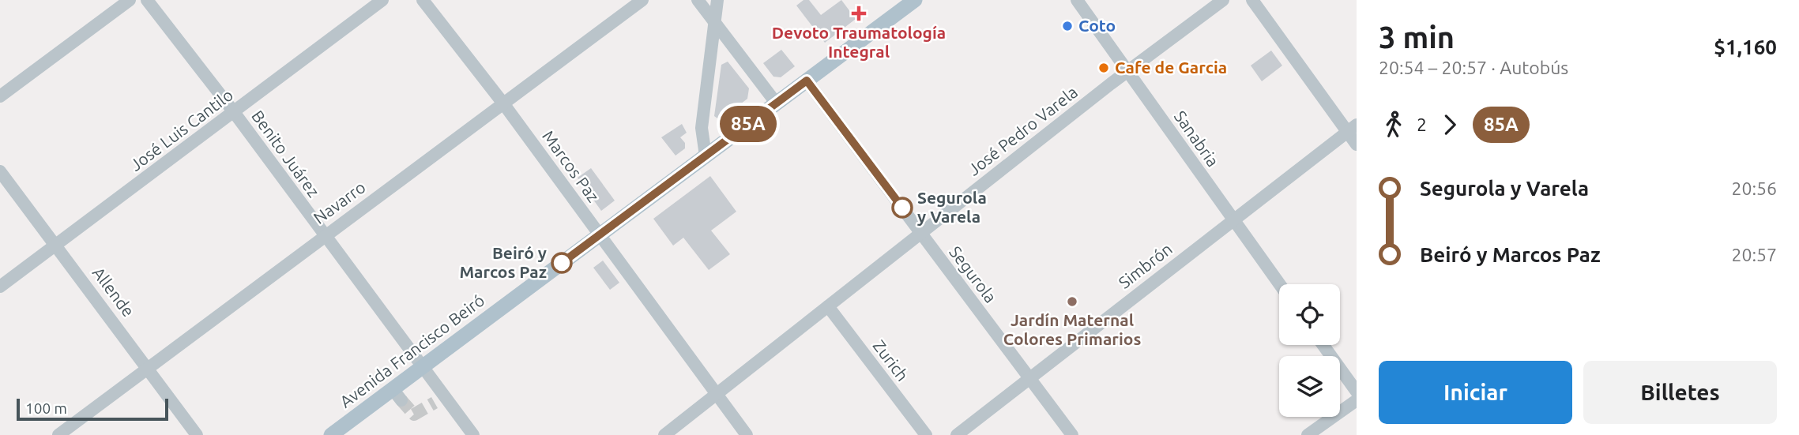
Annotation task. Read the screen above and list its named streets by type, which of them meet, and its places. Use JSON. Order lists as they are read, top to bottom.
{
  "streets": {
    "main road": ["Avenida Francisco Beiró"],
    "street": [
      "José Luis Cantilo",
      "José Pedro Varela",
      "Sanabria",
      "Benito Juárez",
      "Marcos Paz",
      "Navarro",
      "Simbrón",
      "Segurola",
      "Allende",
      "Zurich"
    ]
  },
  "crossings": [
    ["José Luis Cantilo", "Benito Juárez"],
    ["José Luis Cantilo", "Allende"],
    ["José Pedro Varela", "Sanabria"],
    ["José Pedro Varela", "Marcos Paz"],
    ["José Pedro Varela", "Segurola"],
    ["José Pedro Varela", "Zurich"],
    ["Sanabria", "Simbrón"],
    ["Benito Juárez", "Navarro"],
    ["Benito Juárez", "Avenida Francisco Beiró"],
    ["Marcos Paz", "Navarro"],
    ["Marcos Paz", "Avenida Francisco Beiró"],
    ["Navarro", "Allende"],
    ["Simbrón", "Segurola"],
    ["Segurola", "Avenida Francisco Beiró"]
  ],
  "places": {
    "health": ["Devoto Traumatología Integral"],
    "other": [
      "Coto",
      "Cafe de Garcia",
      "Segurola y Varela",
      "Beiró y Marcos Paz",
      "Jardín Maternal Colores Primarios"
    ]
  },
  "lines": ["bus line 85A"],
  "scale_bar": "100 m",
  "page": {
    "on_map": "85A",
    "heading": ["3 min", "20:54 – 20:57 · Autobús", "$1,160"],
    "legs": ["2", "85A"],
    "list": [
      {
        "name": "Segurola y Varela",
        "value": "20:56"
      },
      {
        "name": "Beiró y Marcos Paz",
        "value": "20:57"
      }
    ],
    "buttons": ["Iniciar", "Billetes"],
    "scale": "100 m"
  }
}
